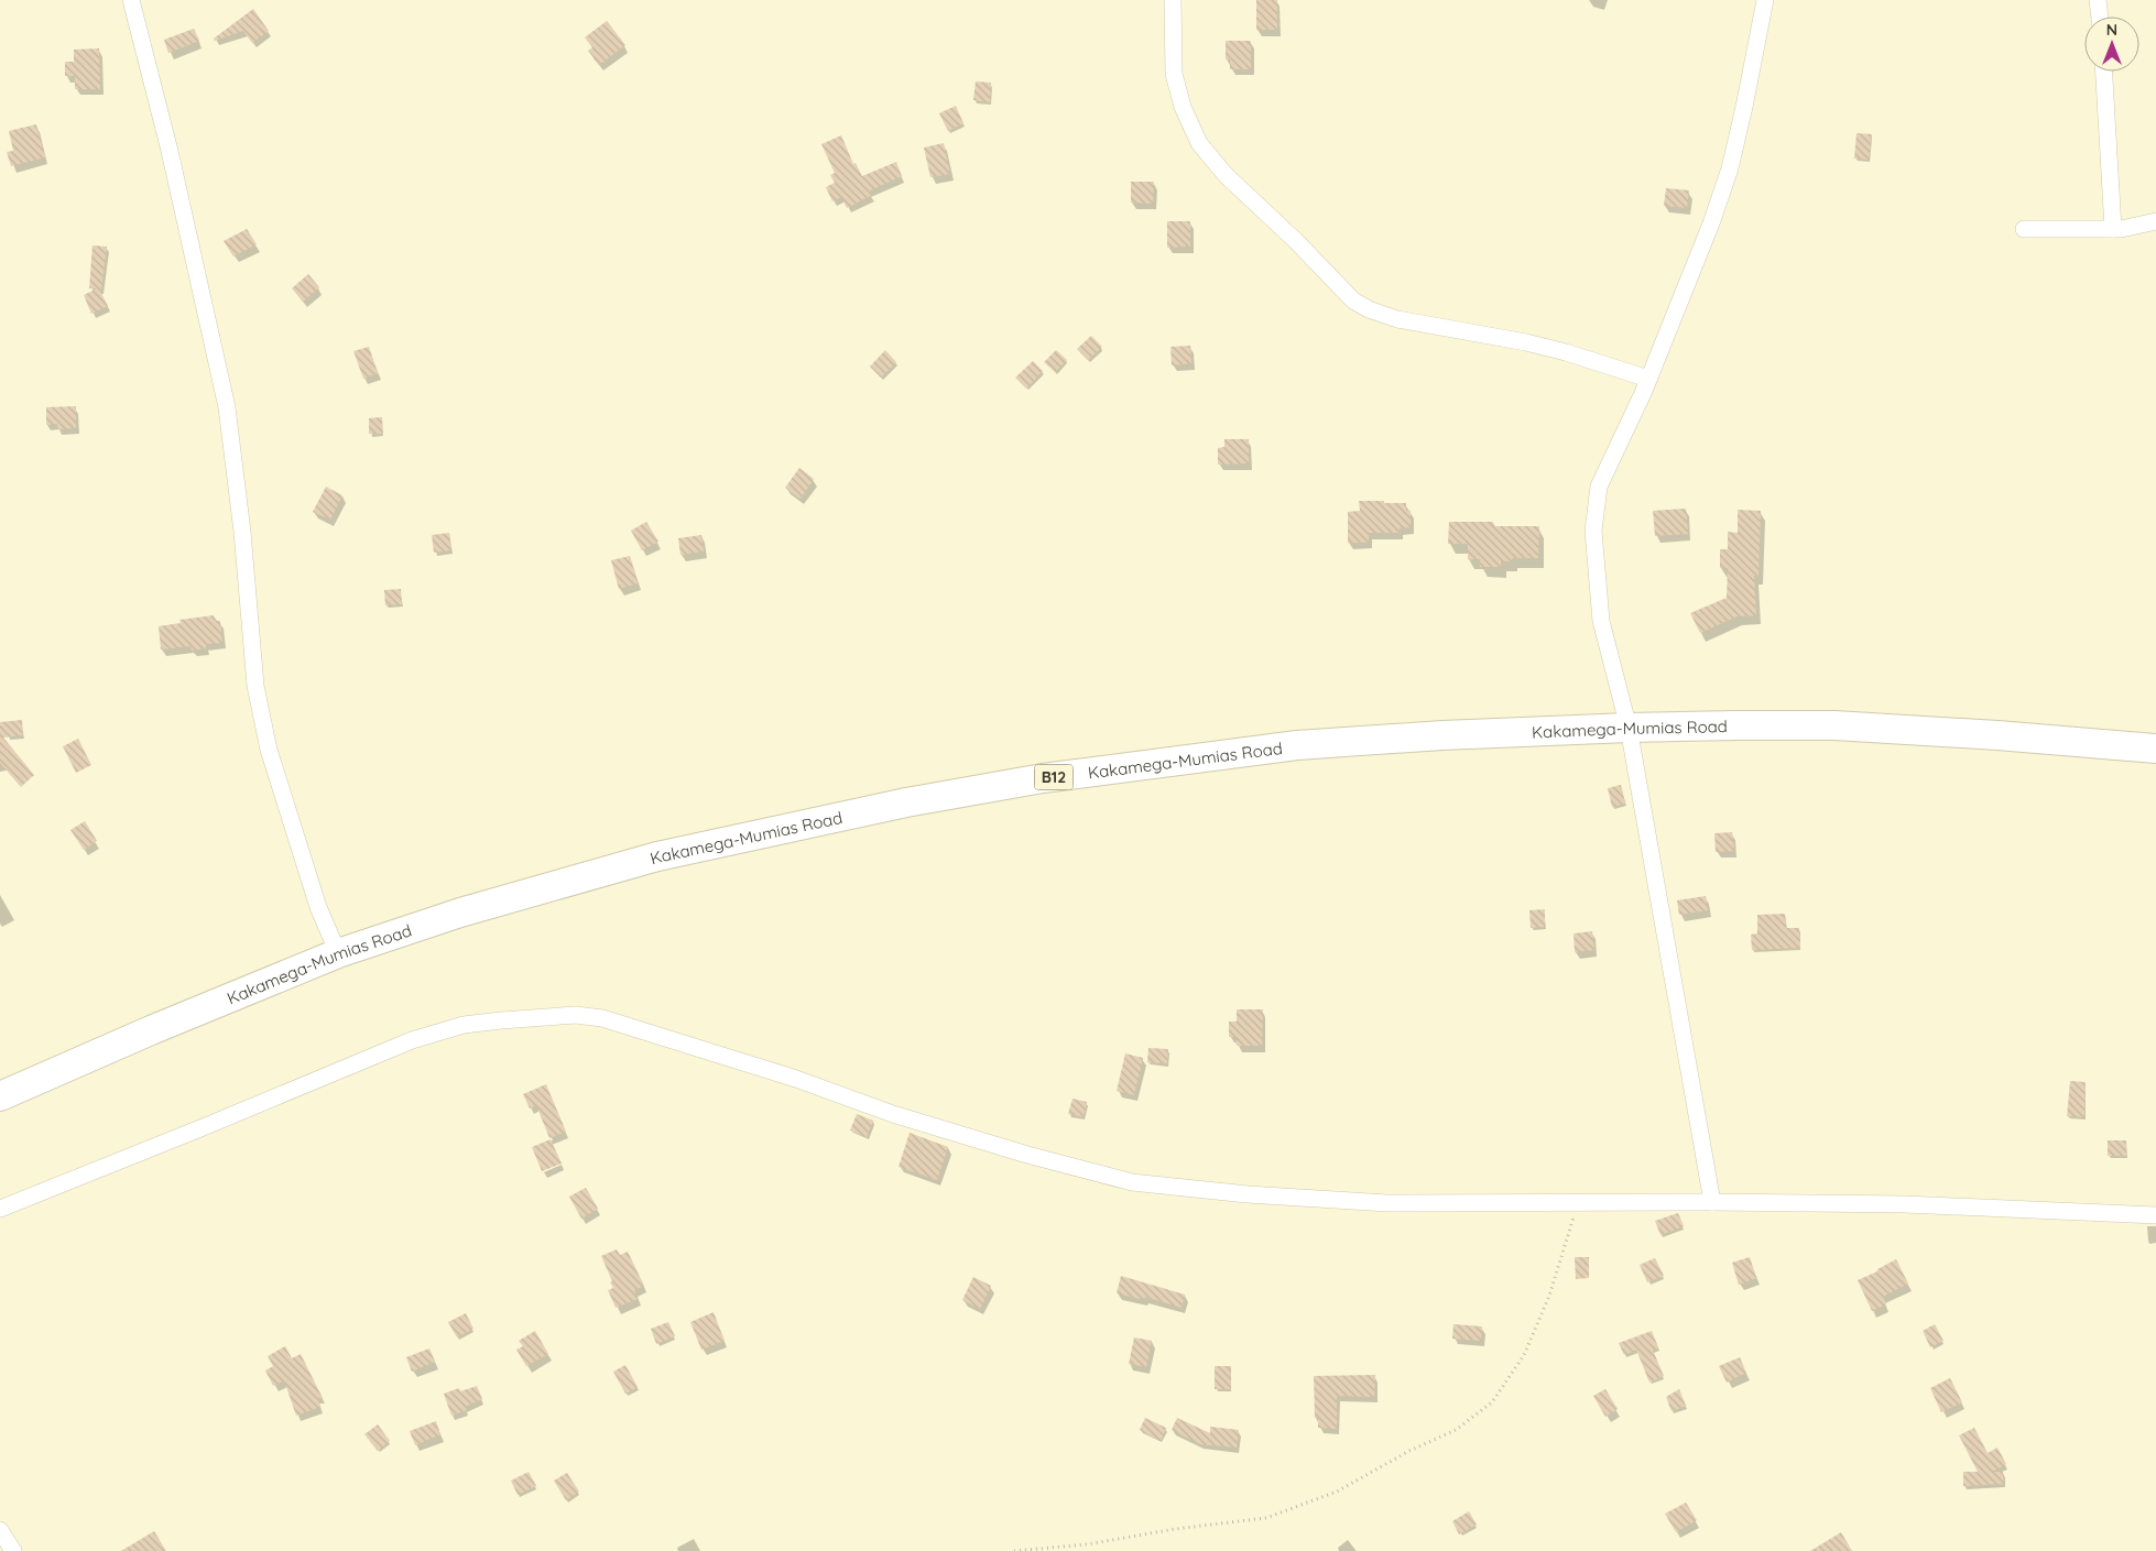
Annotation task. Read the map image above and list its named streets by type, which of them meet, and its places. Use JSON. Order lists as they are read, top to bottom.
{
  "streets": {
    "highway": ["Kakamega-Mumias Road", "B12"]
  },
  "north": "top"
}
